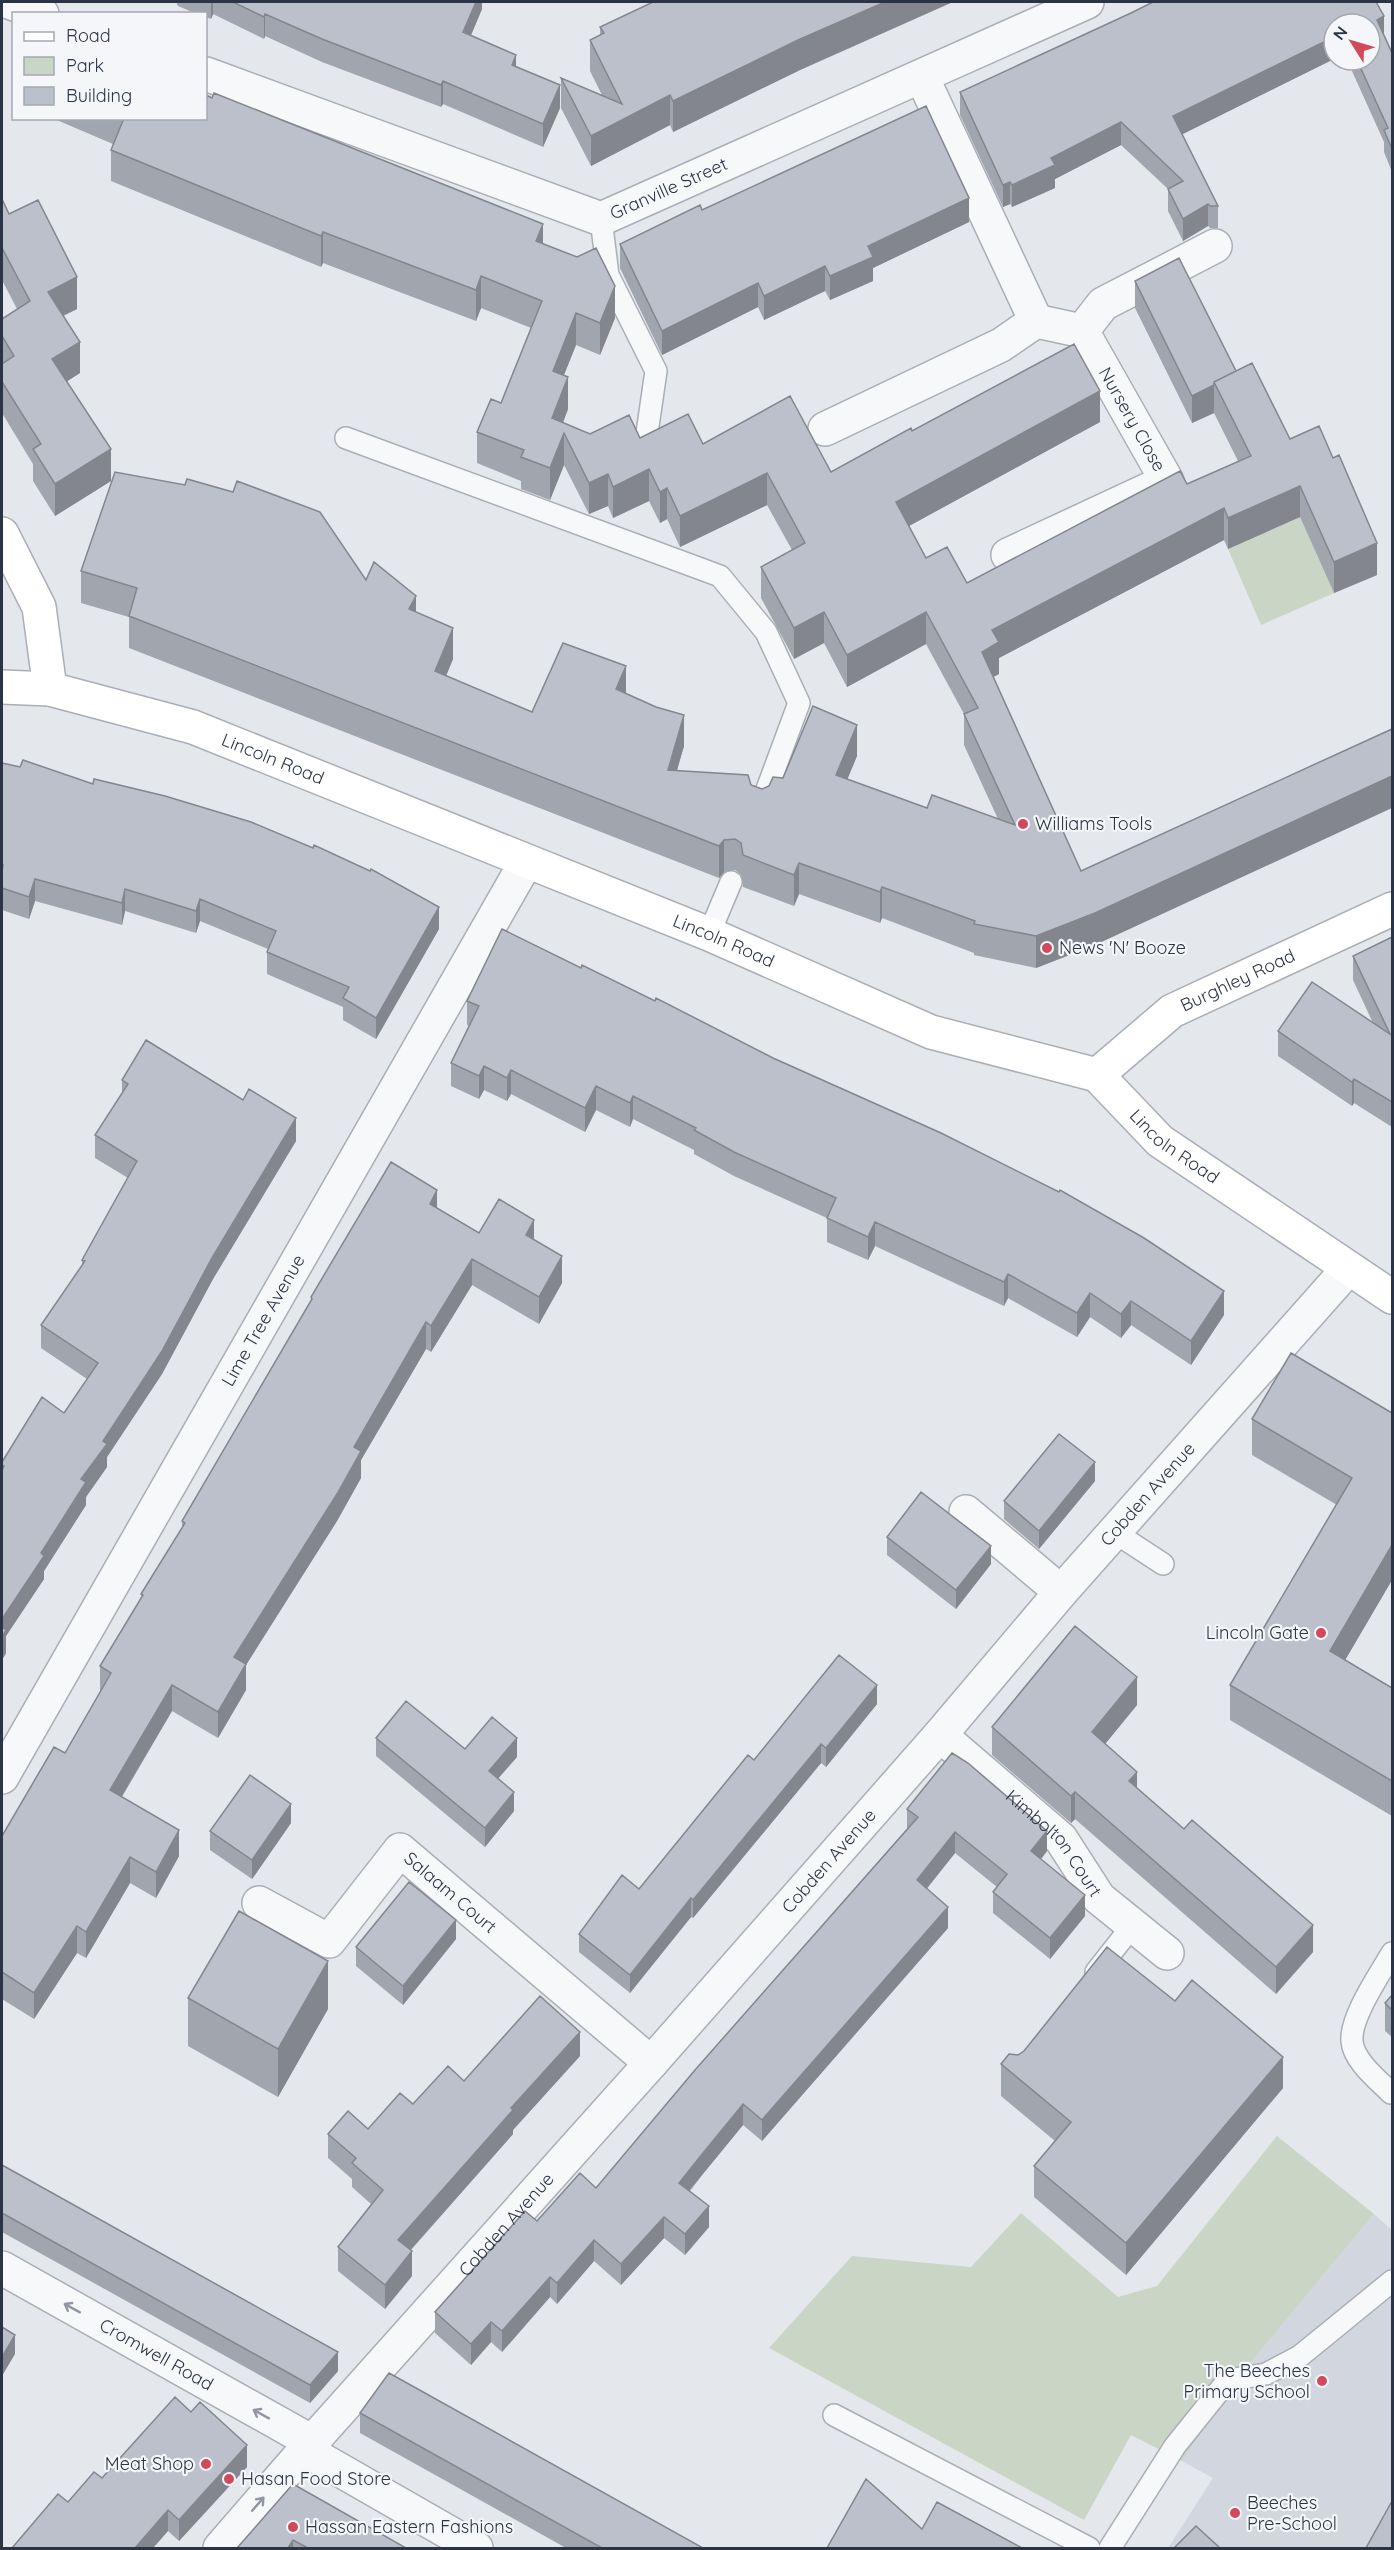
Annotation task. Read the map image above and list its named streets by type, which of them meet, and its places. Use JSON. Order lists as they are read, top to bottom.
{
  "streets": {
    "street": [
      "Granville Street",
      "Nursery Close",
      "Lincoln Road",
      "Burghley Road",
      "Lime Tree Avenue",
      "Cobden Avenue",
      "Kimbolton Court",
      "Salaam Court",
      "Cromwell Road"
    ]
  },
  "crossings": [
    ["Lincoln Road", "Burghley Road"],
    ["Lincoln Road", "Lime Tree Avenue"],
    ["Lincoln Road", "Cobden Avenue"],
    ["Cobden Avenue", "Kimbolton Court"],
    ["Cobden Avenue", "Salaam Court"],
    ["Cobden Avenue", "Cromwell Road"]
  ],
  "one_way": ["Cromwell Road"],
  "places": [
    "Williams Tools",
    "News 'N' Booze",
    "Lincoln Gate",
    "The Beeches Primary School",
    "Meat Shop",
    "Hasan Food Store",
    "Beeches Pre-School",
    "Hassan Eastern Fashions"
  ],
  "legend": ["Road", "Park", "Building"],
  "north": "top left"
}
